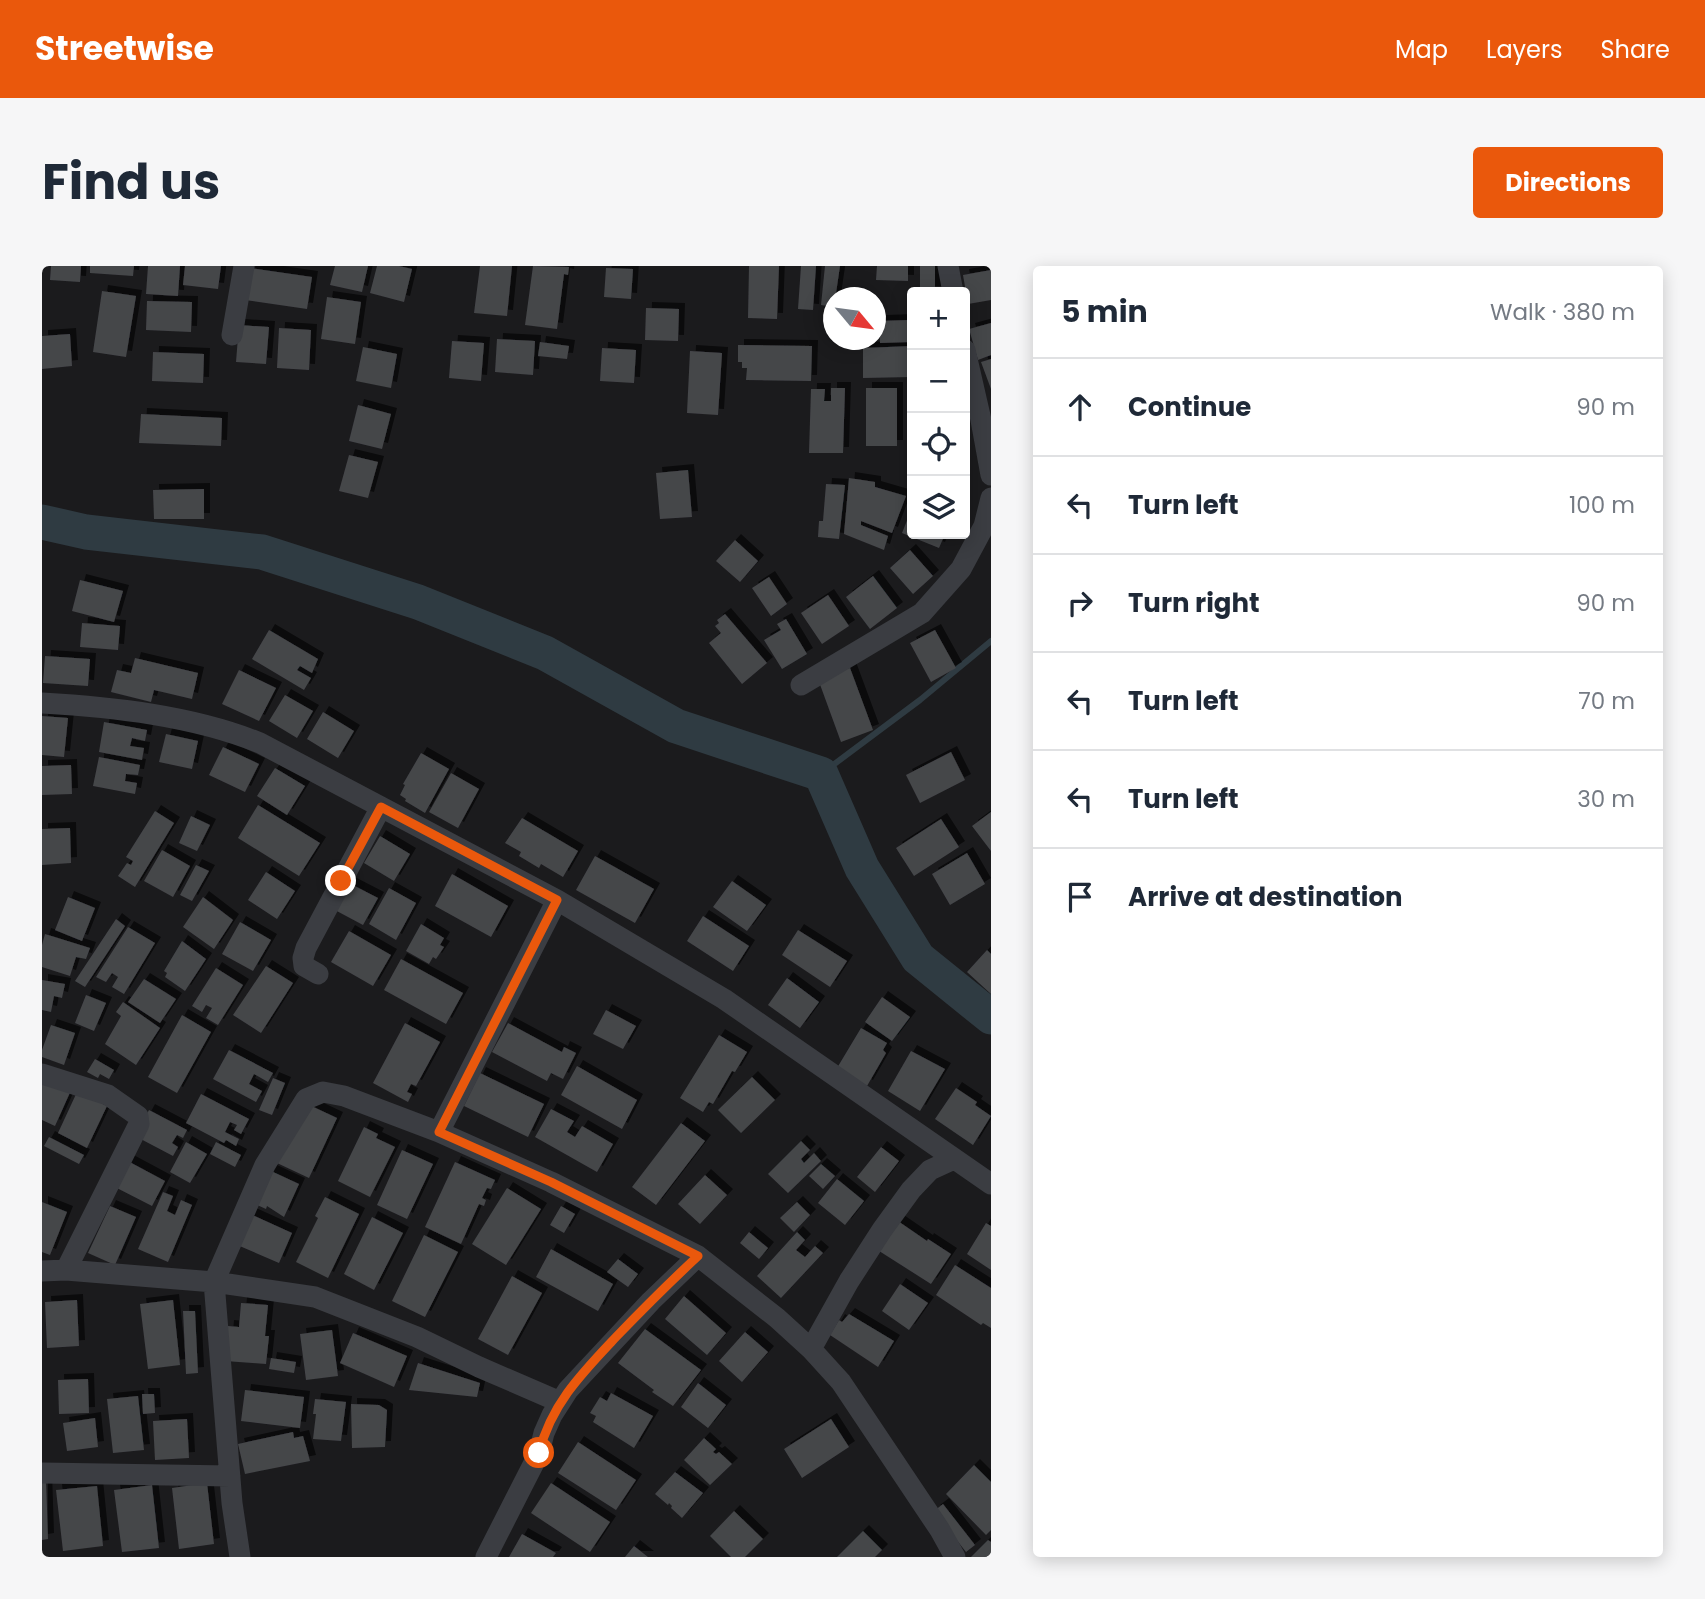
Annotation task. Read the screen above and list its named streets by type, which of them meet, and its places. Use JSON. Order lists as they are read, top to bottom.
{
  "north": "bottom right",
  "page": {
    "header": "Streetwise",
    "nav": ["Map", "Layers", "Share"],
    "title": "Find us",
    "buttons": "Directions",
    "heading": ["5 min", "Walk · 380 m"],
    "map_buttons": ["+", "−"],
    "list": [
      ["Continue", "90 m"],
      ["Turn left", "100 m"],
      ["Turn right", "90 m"],
      ["Turn left", "70 m"],
      ["Turn left", "30 m"],
      "Arrive at destination"
    ]
  }
}
